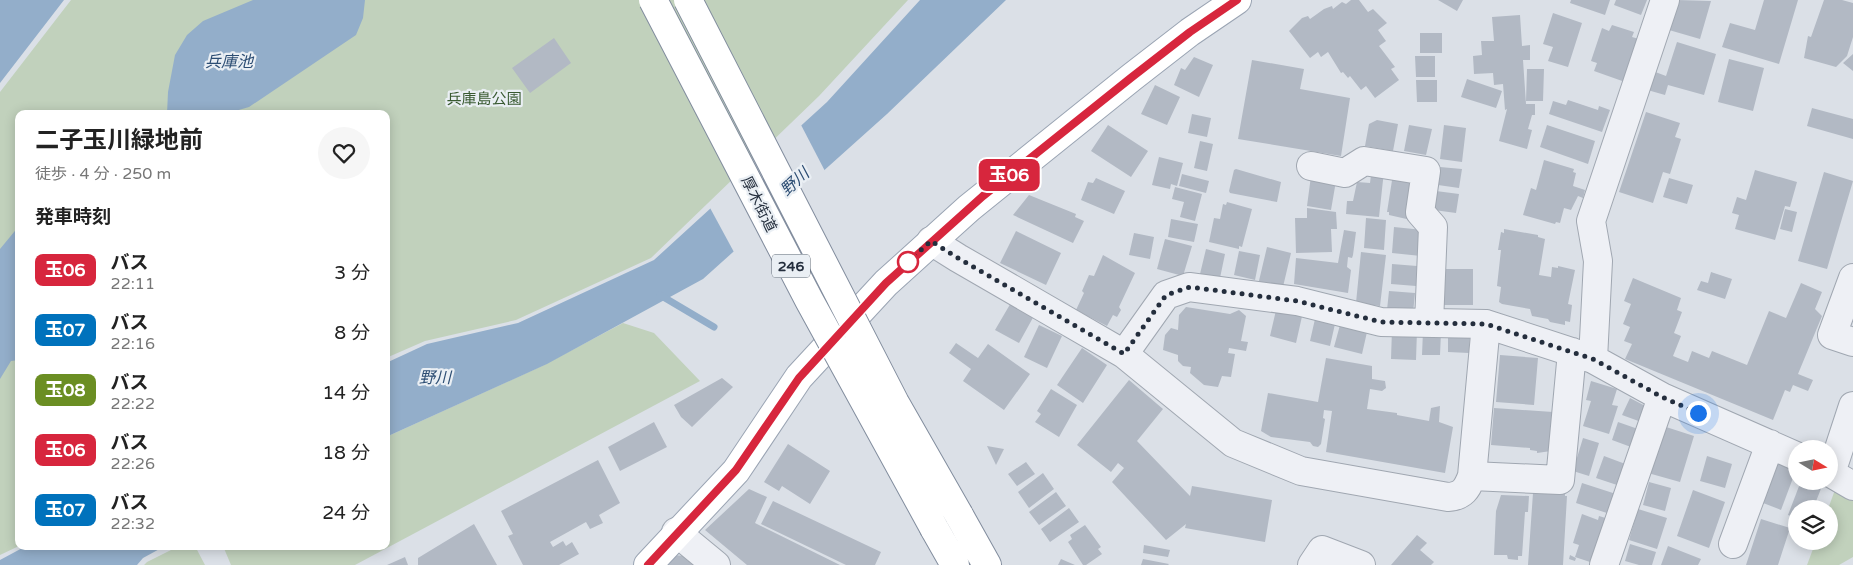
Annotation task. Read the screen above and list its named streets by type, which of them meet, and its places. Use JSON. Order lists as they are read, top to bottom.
{
  "streets": {
    "main road": ["厚木街道", "246"]
  },
  "water": ["兵庫池", "野川"],
  "parks": ["兵庫島公園"],
  "lines": ["bus line 玉06"],
  "north": "right",
  "page": {
    "on_map": "玉06",
    "heading": [
      ["二子玉川緑地前", "徒歩 · 4 分 · 250 m"],
      "発車時刻"
    ],
    "list": [
      {
        "mark": "玉06",
        "name": "バス",
        "note": "22:11",
        "value": "3 分"
      },
      {
        "mark": "玉07",
        "name": "バス",
        "note": "22:16",
        "value": "8 分"
      },
      {
        "mark": "玉08",
        "name": "バス",
        "note": "22:22",
        "value": "14 分"
      },
      {
        "mark": "玉06",
        "name": "バス",
        "note": "22:26",
        "value": "18 分"
      },
      {
        "mark": "玉07",
        "name": "バス",
        "note": "22:32",
        "value": "24 分"
      }
    ]
  }
}
